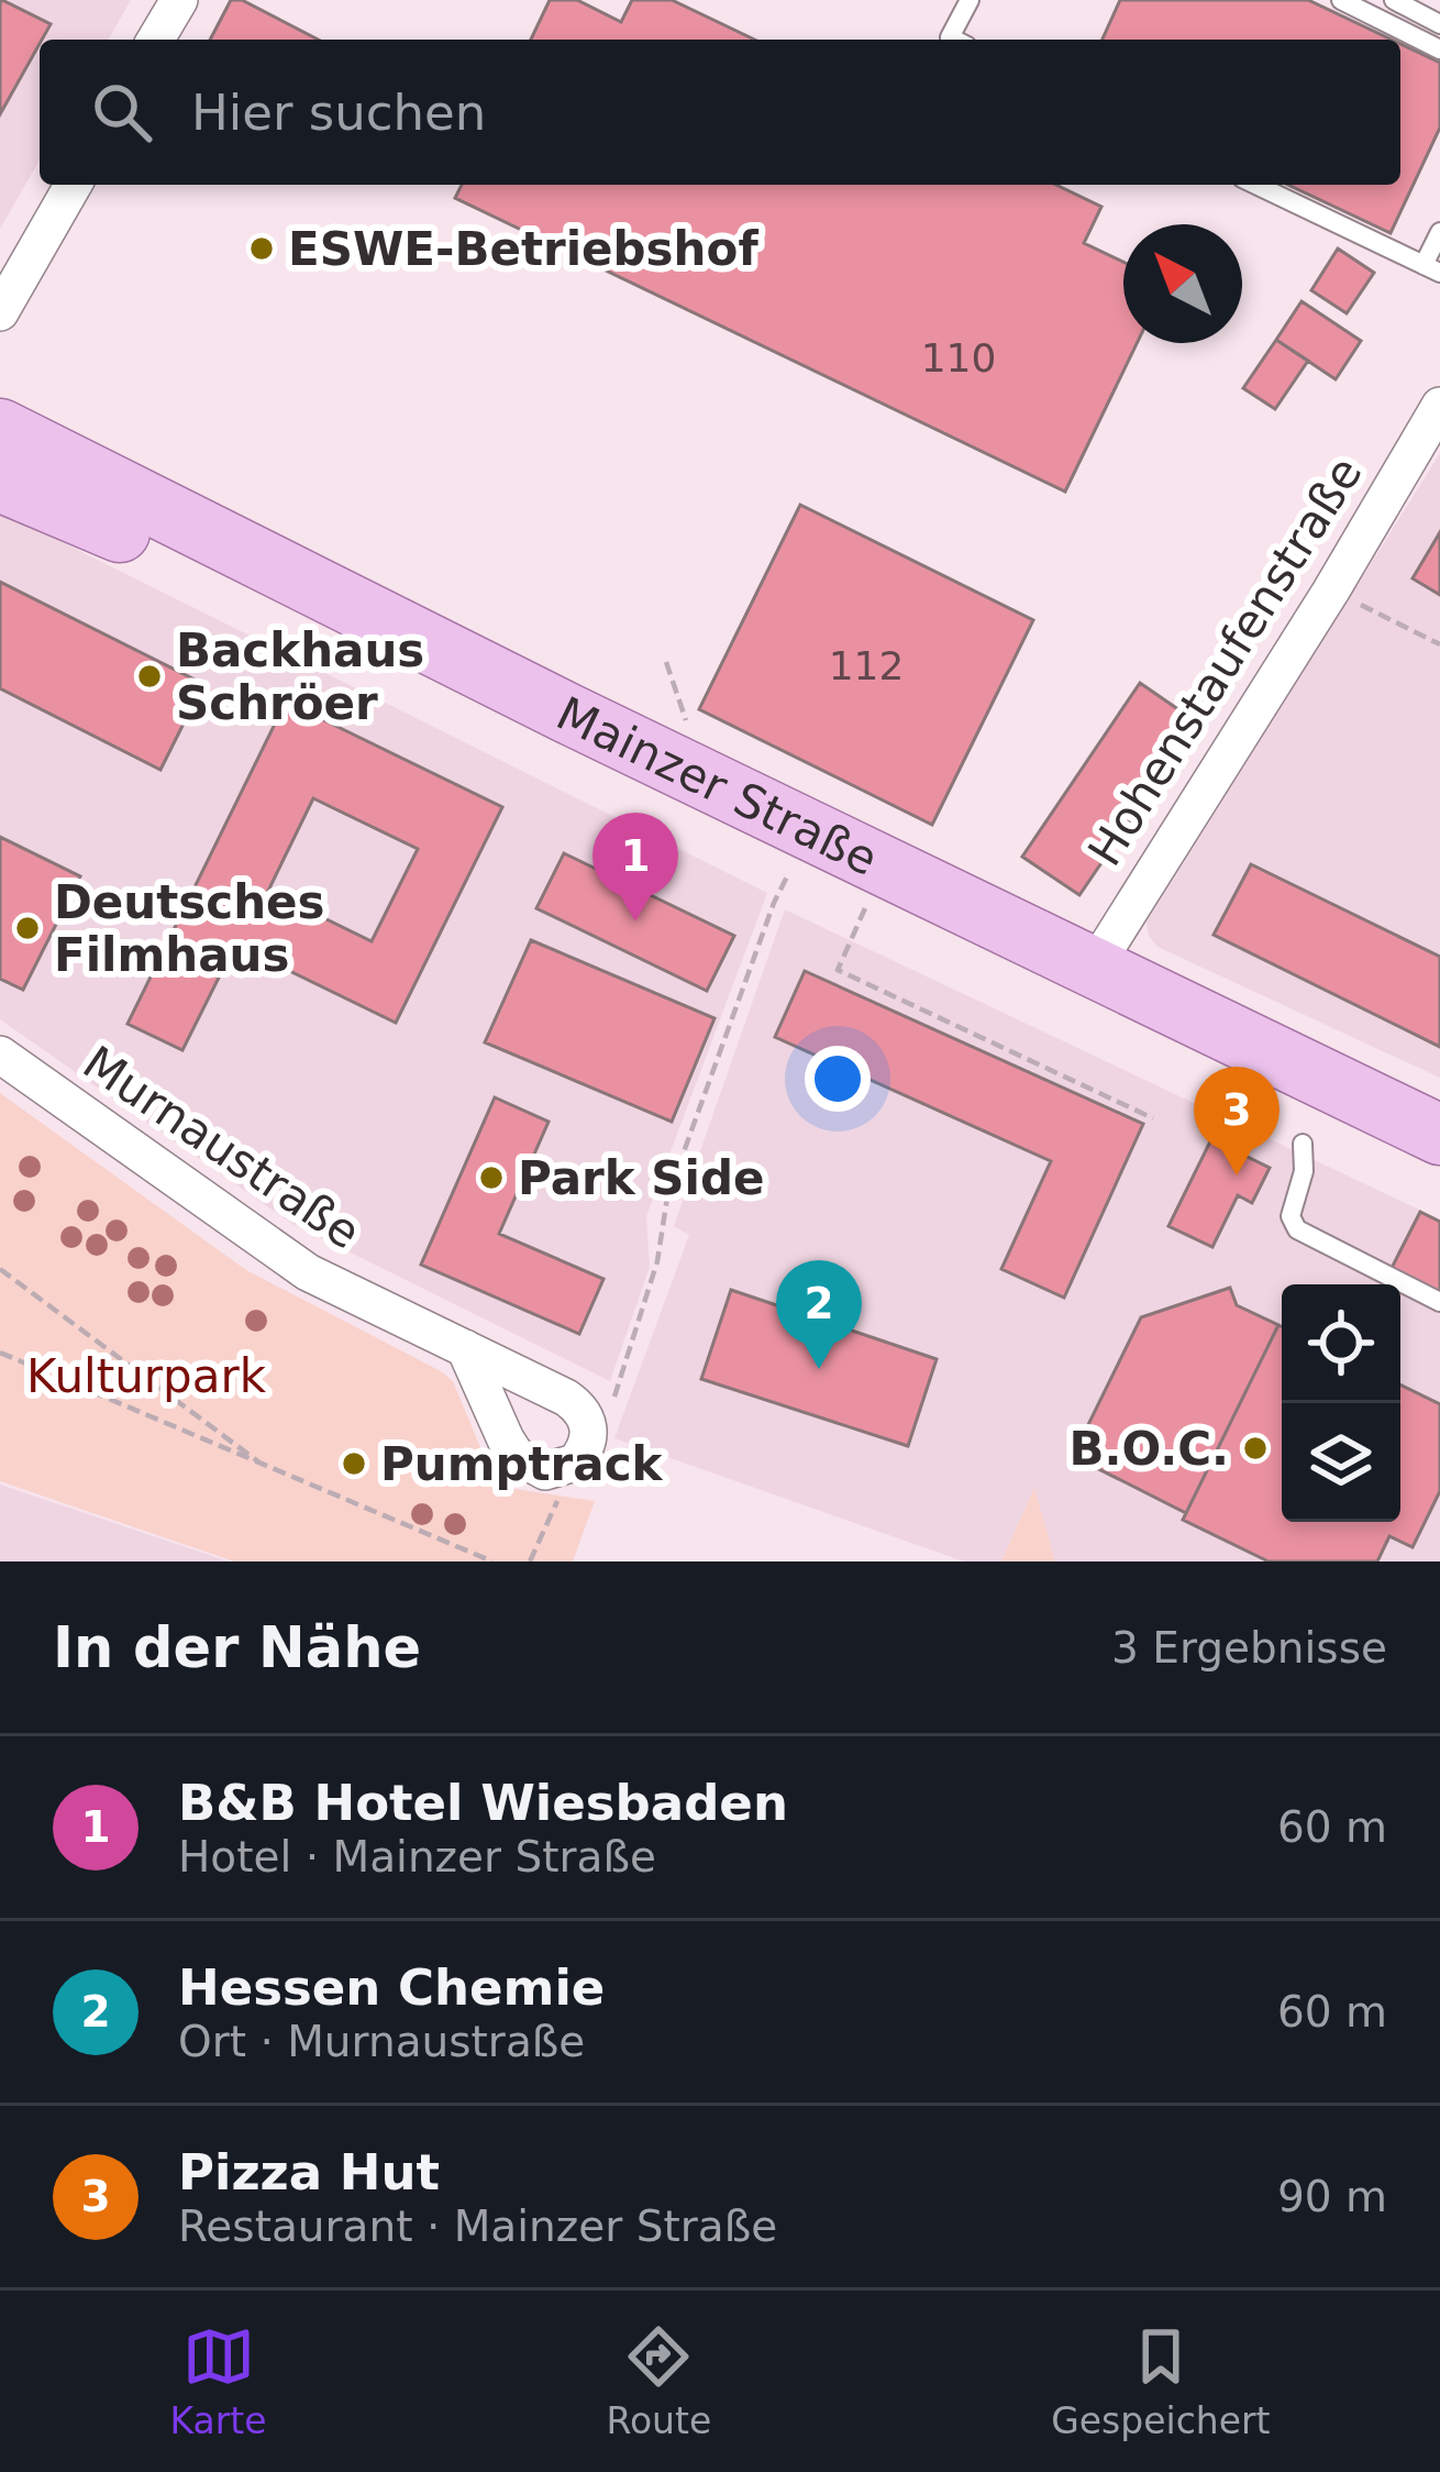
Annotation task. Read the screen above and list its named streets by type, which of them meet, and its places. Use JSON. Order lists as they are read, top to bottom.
{
  "streets": {
    "main road": ["Mainzer Straße"],
    "street": ["Hohenstaufenstraße", "Murnaustraße"]
  },
  "crossings": [
    ["Hohenstaufenstraße", "Mainzer Straße"]
  ],
  "parks": ["Kulturpark"],
  "places": [
    "ESWE-Betriebshof",
    "Backhaus Schröer",
    "Deutsches Filmhaus",
    "Park Side",
    "B.O.C.",
    "Pumptrack"
  ],
  "house_numbers": ["110", "112"],
  "north": "top left",
  "page": {
    "search": "Hier suchen",
    "pins": ["1", "3", "2"],
    "heading": ["In der Nähe", "3 Ergebnisse"],
    "list": [
      {
        "mark": "1",
        "name": "B&B Hotel Wiesbaden",
        "note": "Hotel · Mainzer Straße",
        "value": "60 m"
      },
      {
        "mark": "2",
        "name": "Hessen Chemie",
        "note": "Ort · Murnaustraße",
        "value": "60 m"
      },
      {
        "mark": "3",
        "name": "Pizza Hut",
        "note": "Restaurant · Mainzer Straße",
        "value": "90 m"
      }
    ],
    "nav": ["Karte", "Route", "Gespeichert"]
  }
}
